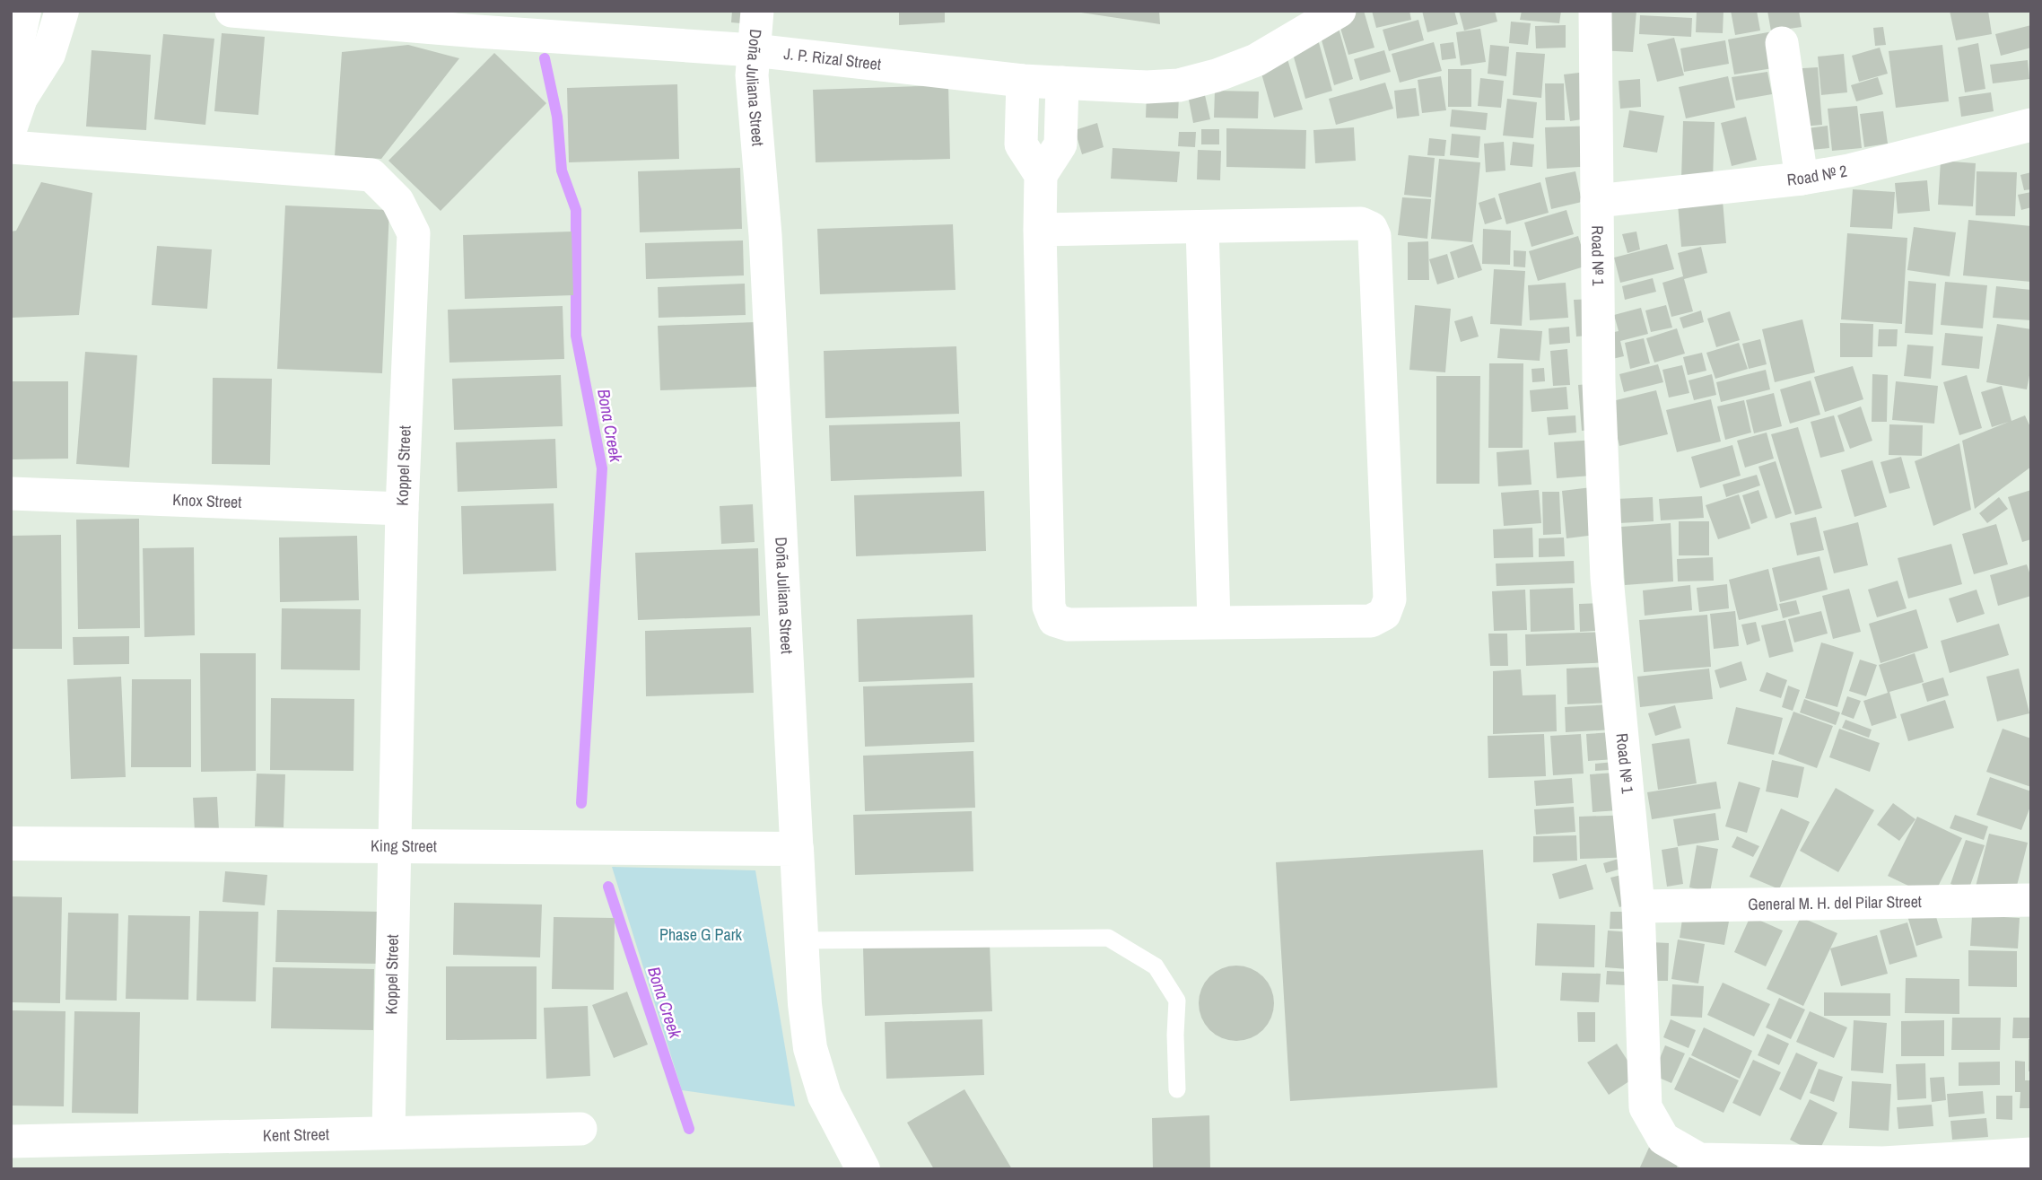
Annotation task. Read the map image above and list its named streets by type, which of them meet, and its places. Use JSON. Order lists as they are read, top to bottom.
{
  "streets": {
    "street": [
      "J. P. Rizal Street",
      "Doña Juliana Street",
      "Road № 2",
      "Road № 1",
      "Koppel Street",
      "Knox Street",
      "King Street",
      "General M. H. del Pilar Street",
      "Kent Street"
    ]
  },
  "crossings": [
    ["J. P. Rizal Street", "Doña Juliana Street"],
    ["Doña Juliana Street", "King Street"],
    ["Road № 2", "Road № 1"],
    ["Road № 1", "General M. H. del Pilar Street"],
    ["Koppel Street", "Knox Street"],
    ["Koppel Street", "King Street"],
    ["Koppel Street", "Kent Street"]
  ],
  "water": ["Bona Creek"],
  "parks": ["Phase G Park"]
}
